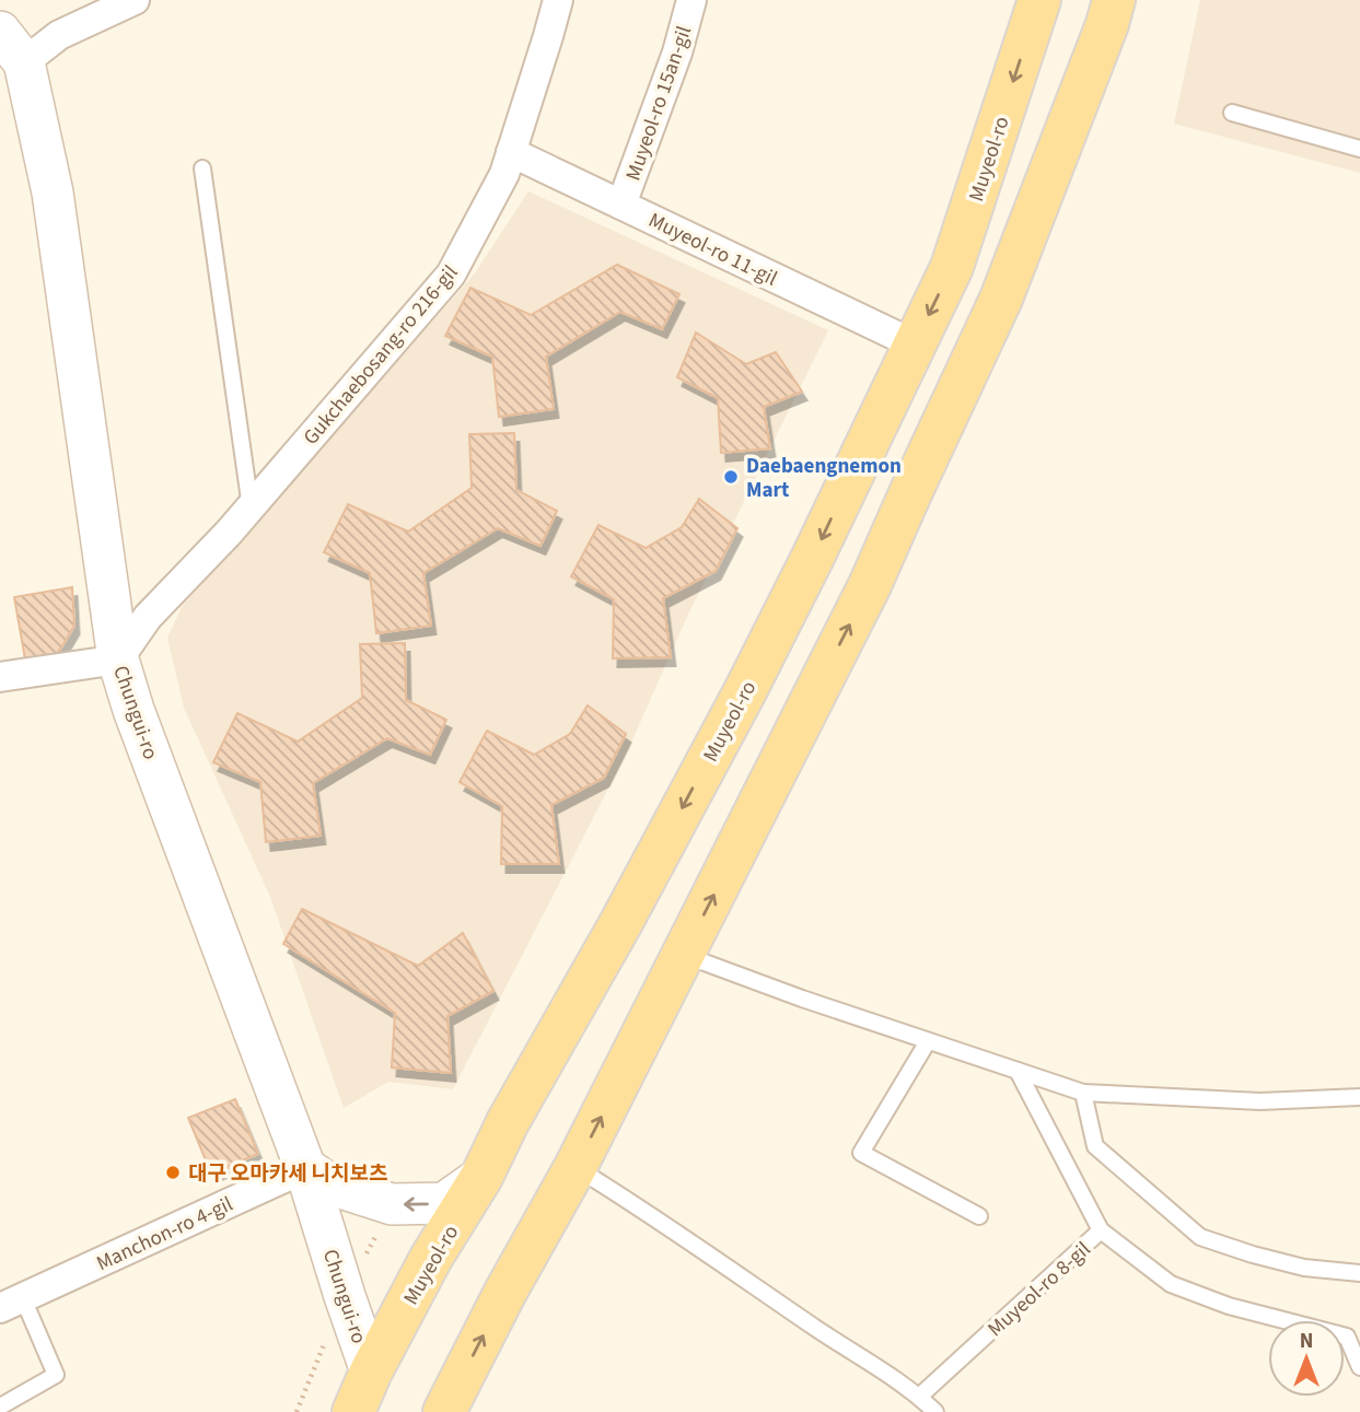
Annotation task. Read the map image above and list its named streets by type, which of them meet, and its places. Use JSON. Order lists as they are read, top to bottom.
{
  "streets": {
    "main road": ["Muyeol-ro"],
    "street": [
      "Muyeol-ro 15an-gil",
      "Muyeol-ro 11-gil",
      "Gukchaebosang-ro 216-gil",
      "Chungui-ro",
      "Manchon-ro 4-gil"
    ],
    "lane": ["Muyeol-ro 8-gil"]
  },
  "crossings": [
    ["Muyeol-ro 15an-gil", "Muyeol-ro 11-gil"],
    ["Muyeol-ro", "Muyeol-ro 11-gil"],
    ["Muyeol-ro", "Chungui-ro"],
    ["Muyeol-ro 11-gil", "Gukchaebosang-ro 216-gil"],
    ["Gukchaebosang-ro 216-gil", "Chungui-ro"],
    ["Chungui-ro", "Manchon-ro 4-gil"]
  ],
  "places": ["Daebaengnemon Mart", "대구 오마카세 니치보츠"],
  "north": "top"
}
